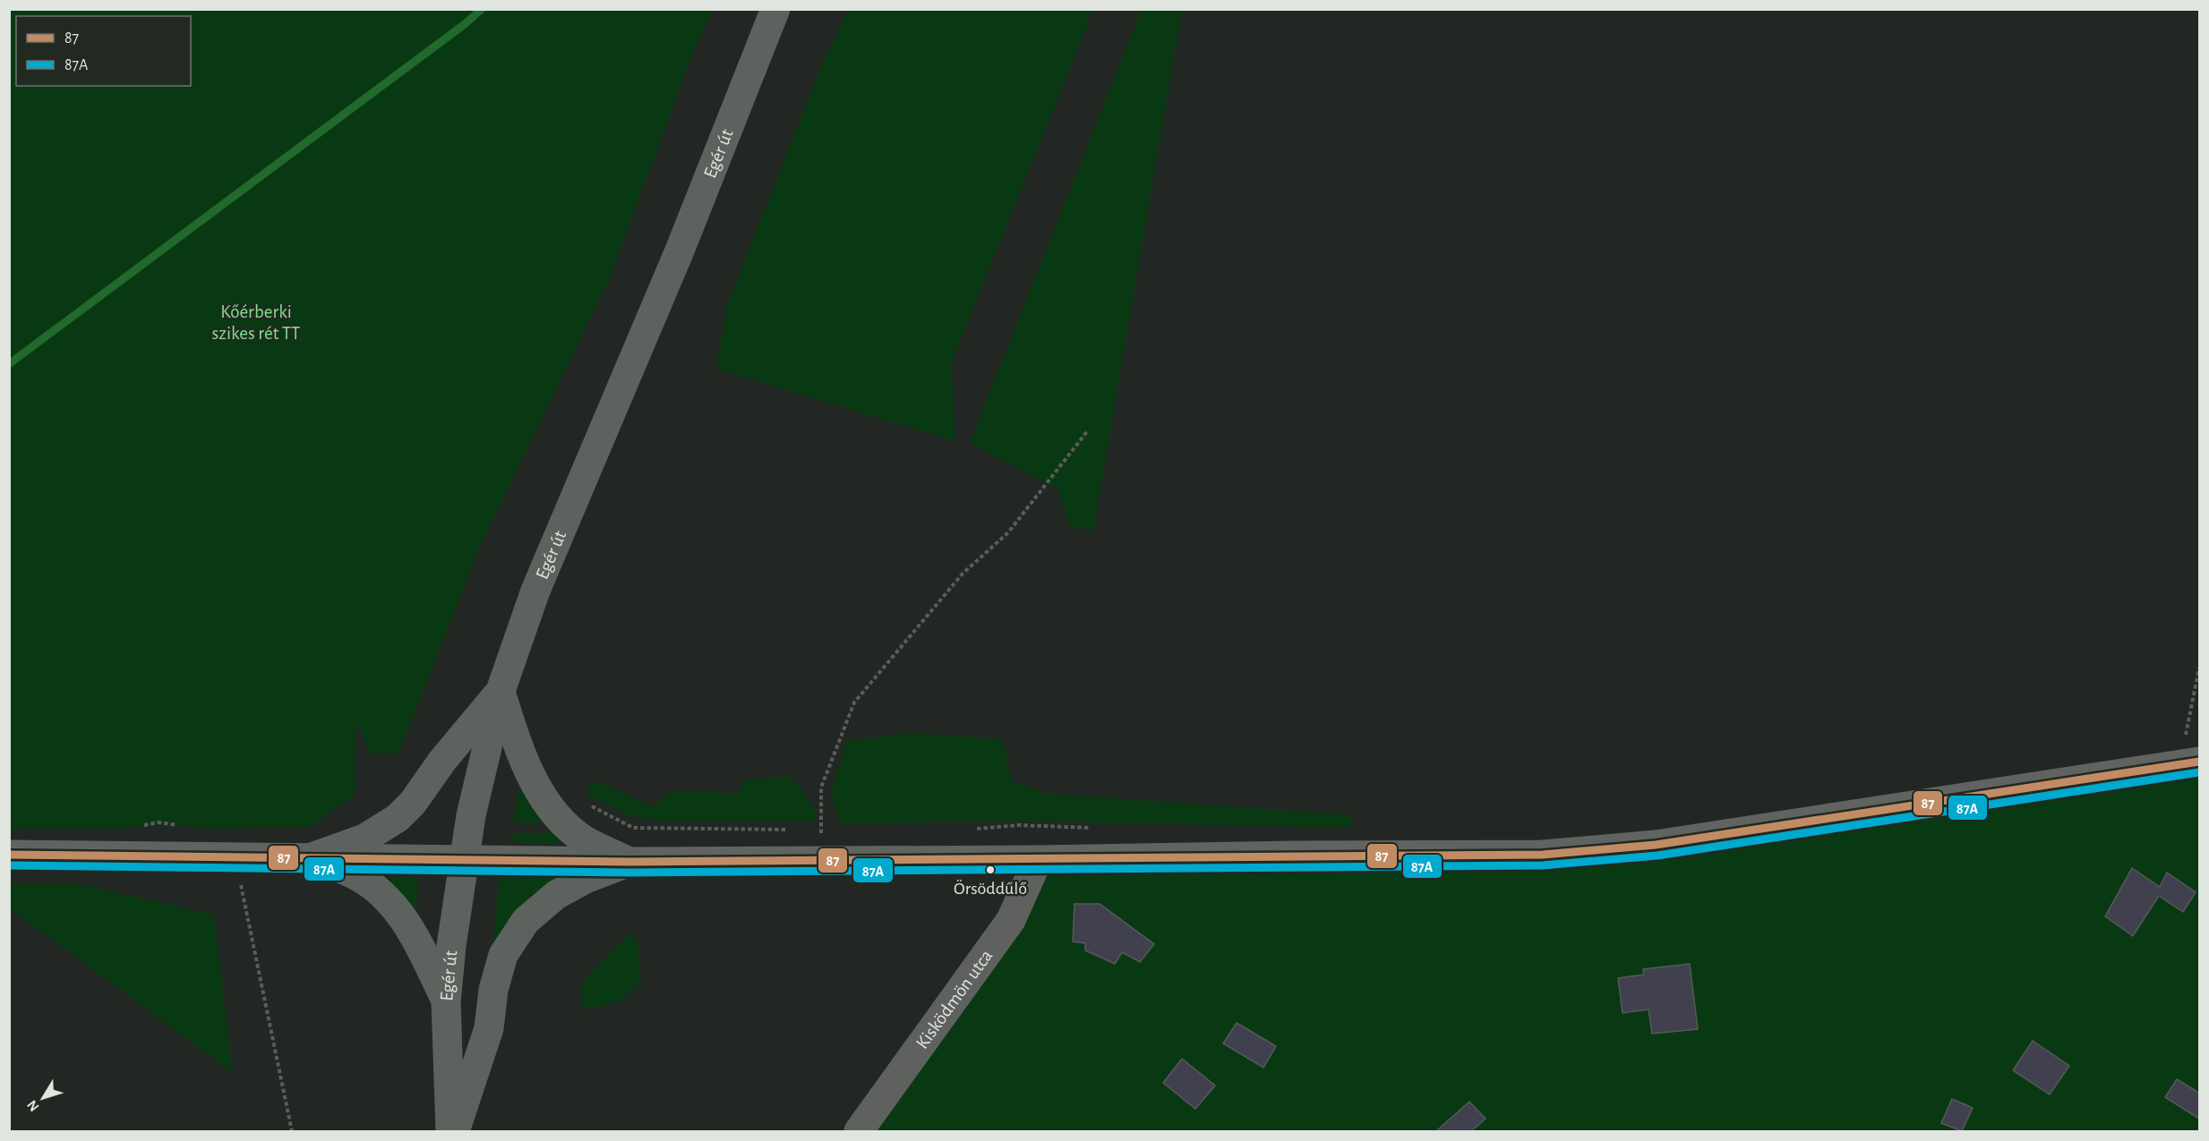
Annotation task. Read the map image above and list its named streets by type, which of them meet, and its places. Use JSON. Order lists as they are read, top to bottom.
{
  "streets": {
    "main road": ["Egér út"],
    "street": ["Kisködmön utca"]
  },
  "parks": ["Kőérberki szikes rét TT"],
  "places": ["Örsöddűlő"],
  "lines": ["transit line 87", "transit line 87A"],
  "legend": ["87", "87A"],
  "north": "bottom left"
}
